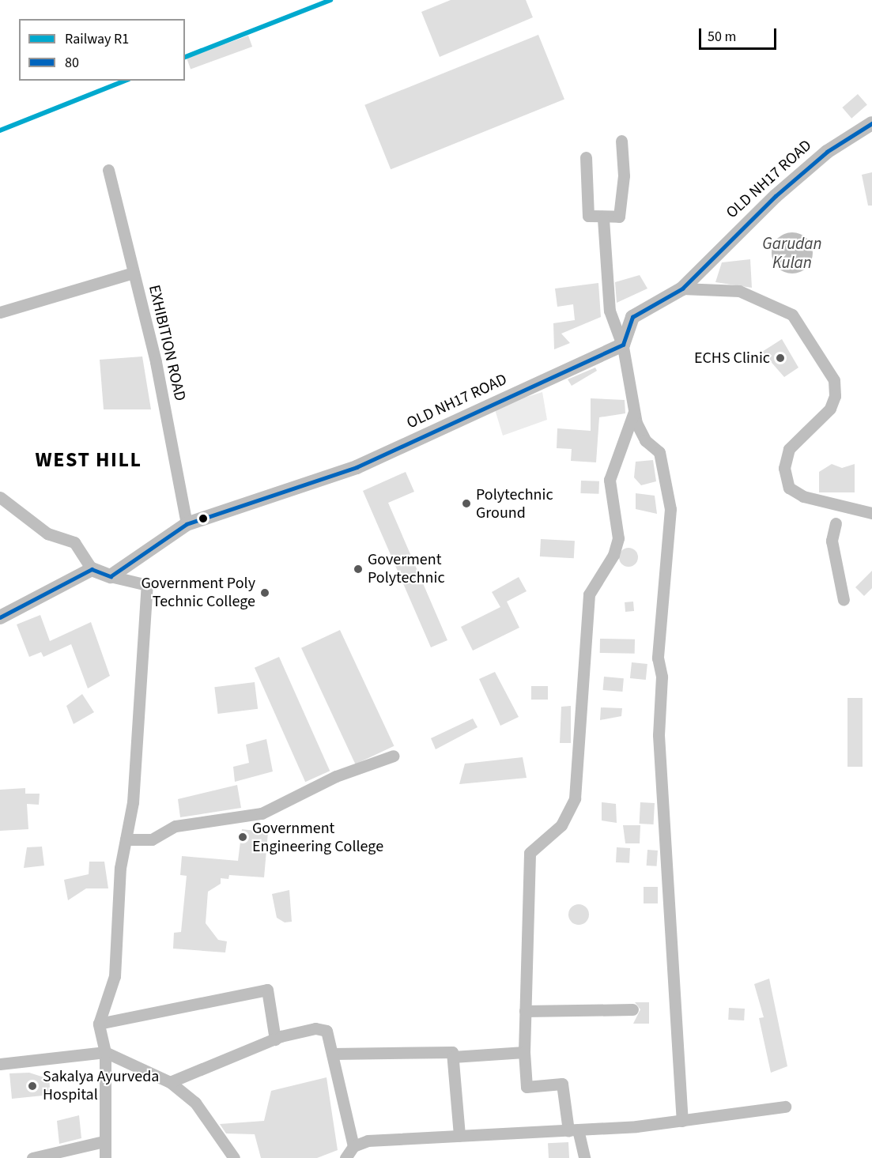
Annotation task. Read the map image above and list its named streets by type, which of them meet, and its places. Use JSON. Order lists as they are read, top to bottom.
{
  "streets": {
    "main road": ["OLD NH17 ROAD"],
    "street": ["EXHIBITION ROAD"]
  },
  "crossings": [
    ["OLD NH17 ROAD", "EXHIBITION ROAD"]
  ],
  "districts": ["WEST HILL"],
  "water": ["Garudan Kulan"],
  "places": [
    "ECHS Clinic",
    "Polytechnic Ground",
    "Goverment Polytechnic",
    "Government Poly Technic College",
    "Government Engineering College",
    "Sakalya Ayurveda Hospital"
  ],
  "lines": ["rail line R1", "transit line 80"],
  "legend": ["Railway R1", "80"],
  "scale_bar": "50 m"
}
